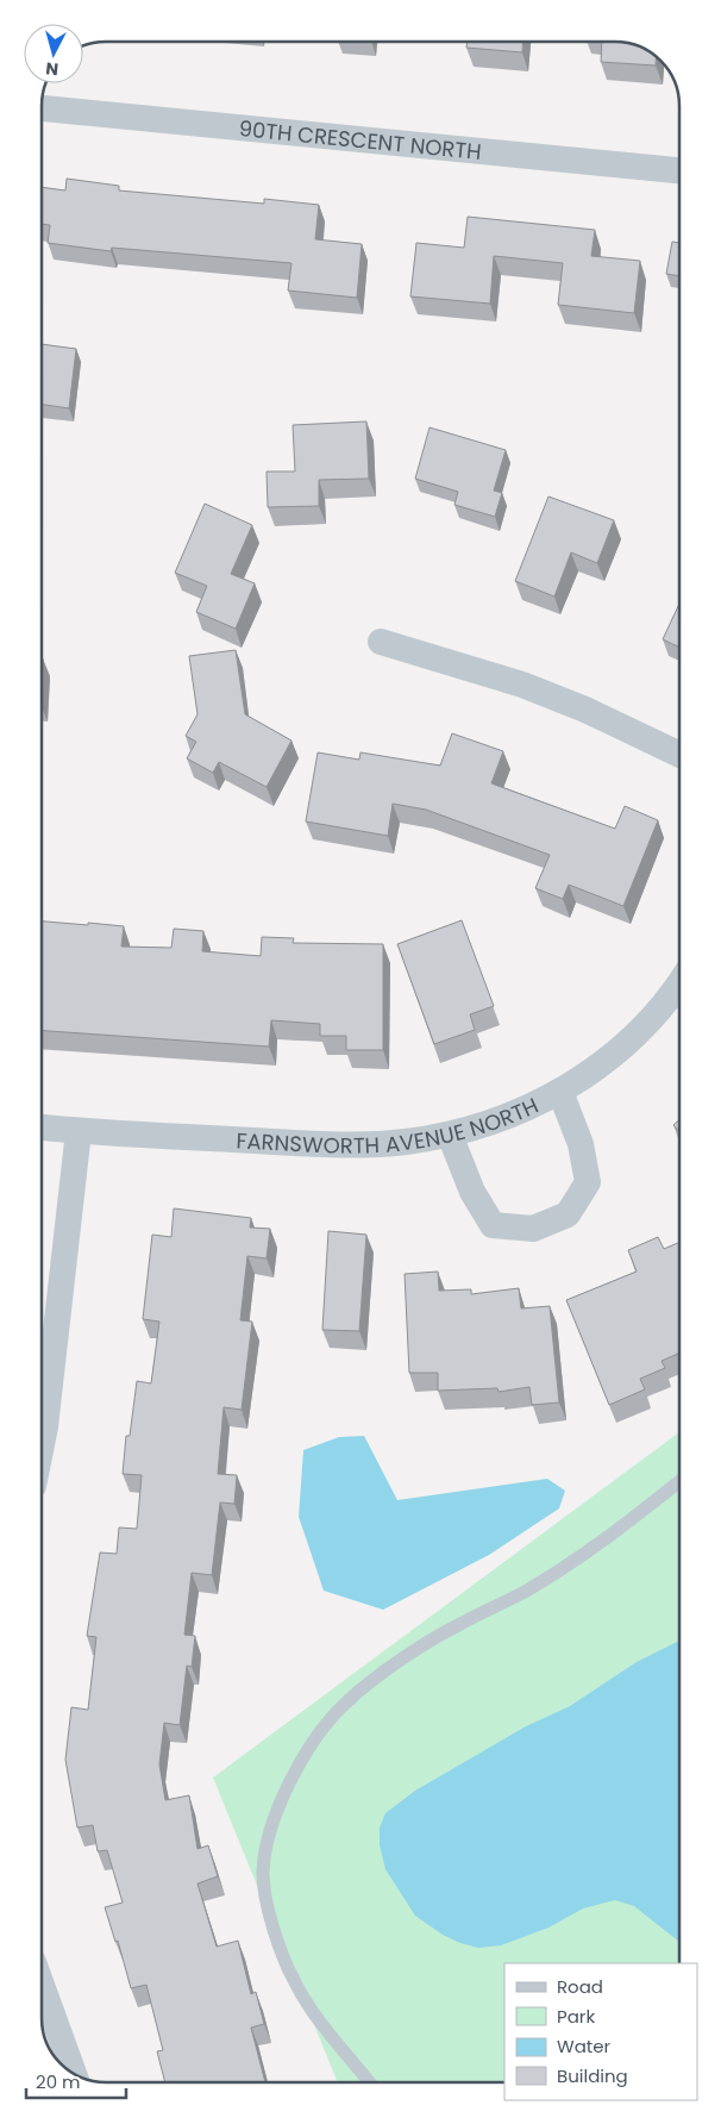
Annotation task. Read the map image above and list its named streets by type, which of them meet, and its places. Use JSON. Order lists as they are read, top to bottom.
{
  "streets": {
    "street": ["90TH CRESCENT NORTH", "FARNSWORTH AVENUE NORTH"]
  },
  "legend": [
    "Road",
    "Park",
    "Water",
    "Building"
  ],
  "scale_bar": "20 m",
  "north": "bottom"
}
